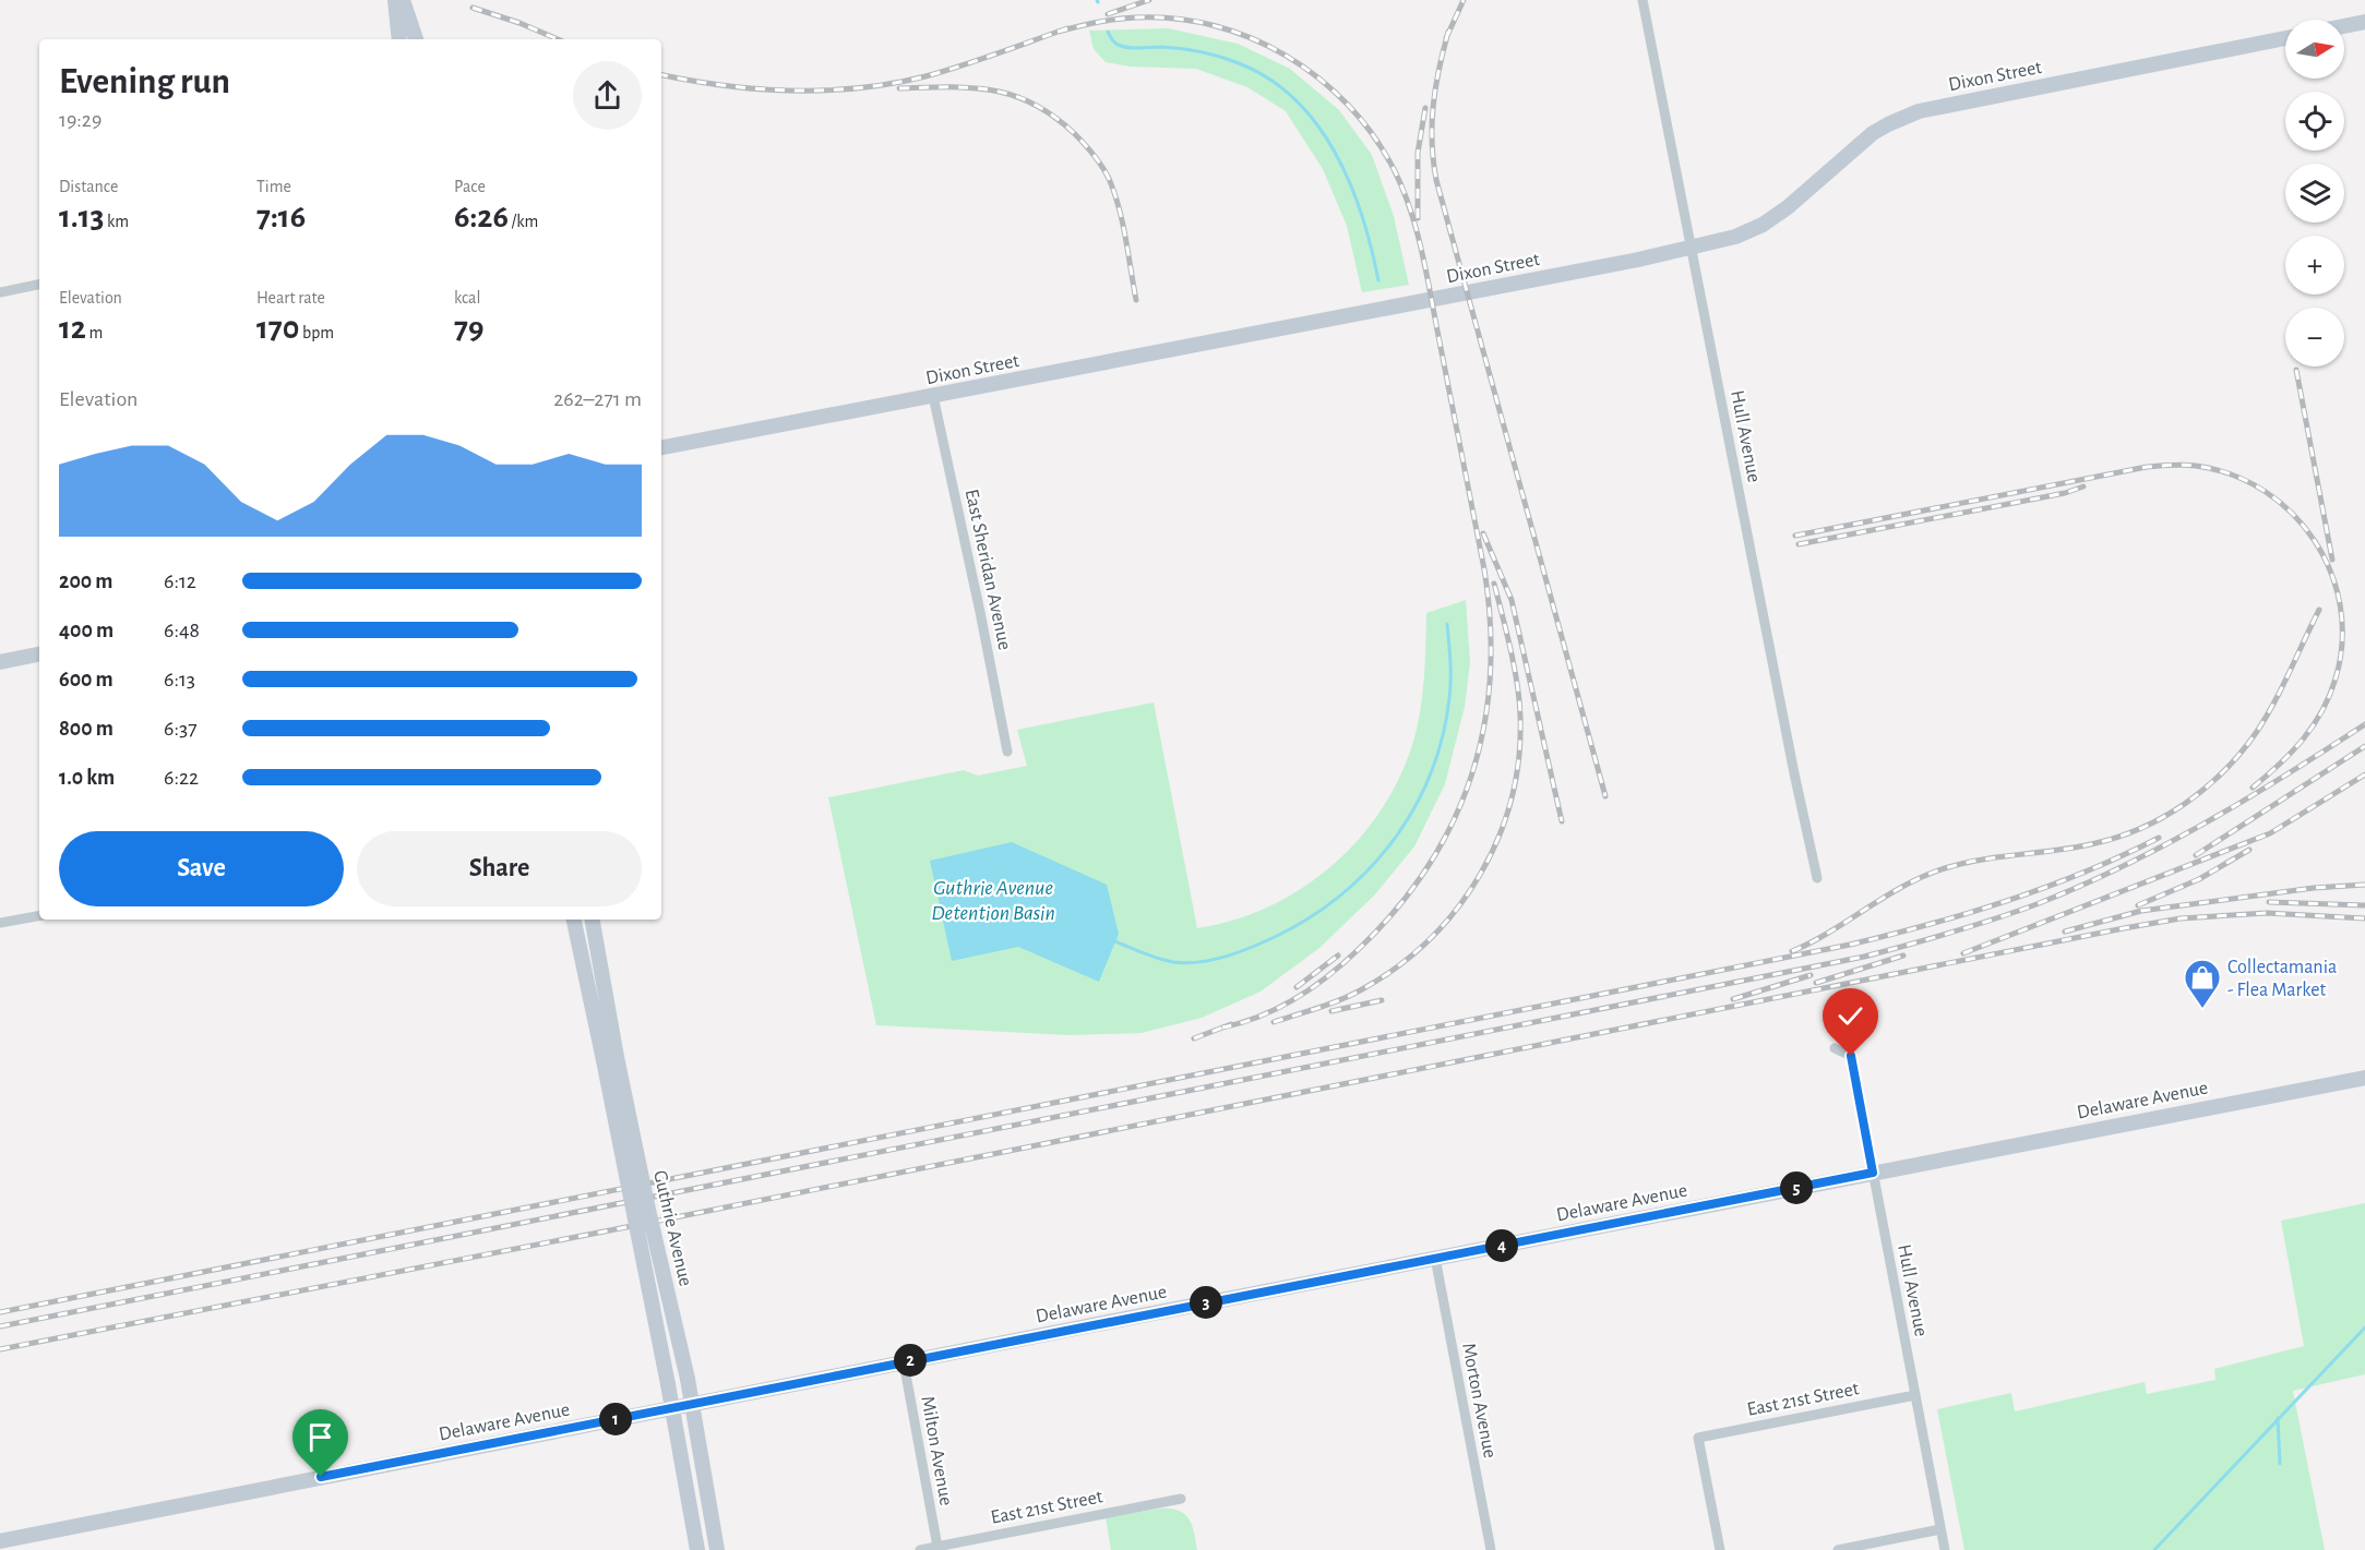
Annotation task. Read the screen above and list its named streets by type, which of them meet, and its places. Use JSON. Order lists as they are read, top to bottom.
{
  "streets": {
    "main road": ["Dixon Street", "Delaware Avenue", "Guthrie Avenue"],
    "street": [
      "Hull Avenue",
      "East Sheridan Avenue",
      "East 21st Street",
      "Morton Avenue",
      "Milton Avenue"
    ]
  },
  "crossings": [
    ["Dixon Street", "Hull Avenue"],
    ["Dixon Street", "East Sheridan Avenue"],
    ["Hull Avenue", "Delaware Avenue"],
    ["Hull Avenue", "East 21st Street"],
    ["Delaware Avenue", "Guthrie Avenue"],
    ["Delaware Avenue", "Morton Avenue"],
    ["Delaware Avenue", "Milton Avenue"],
    ["East 21st Street", "Milton Avenue"]
  ],
  "water": ["Guthrie Avenue Detention Basin"],
  "places": {
    "shop": ["Collectamania - Flea Market"]
  },
  "north": "right",
  "page": {
    "map_buttons": ["+", "−"],
    "heading": ["Evening run", "19:29"],
    "stats": [
      ["Distance", "1.13 km"],
      ["Time", "7:16"],
      ["Pace", "6:26 /km"],
      ["Elevation", "12 m"],
      ["Heart rate", "170 bpm"],
      ["kcal", "79"]
    ],
    "chart": ["Elevation", "262–271 m"],
    "list": [
      {
        "name": "200 m",
        "note": "6:12"
      },
      {
        "name": "400 m",
        "note": "6:48"
      },
      {
        "name": "600 m",
        "note": "6:13"
      },
      {
        "name": "800 m",
        "note": "6:37"
      },
      {
        "name": "1.0 km",
        "note": "6:22"
      }
    ],
    "buttons": ["Save", "Share"],
    "pins": [
      "5",
      "4",
      "3",
      "2",
      "1"
    ]
  }
}
